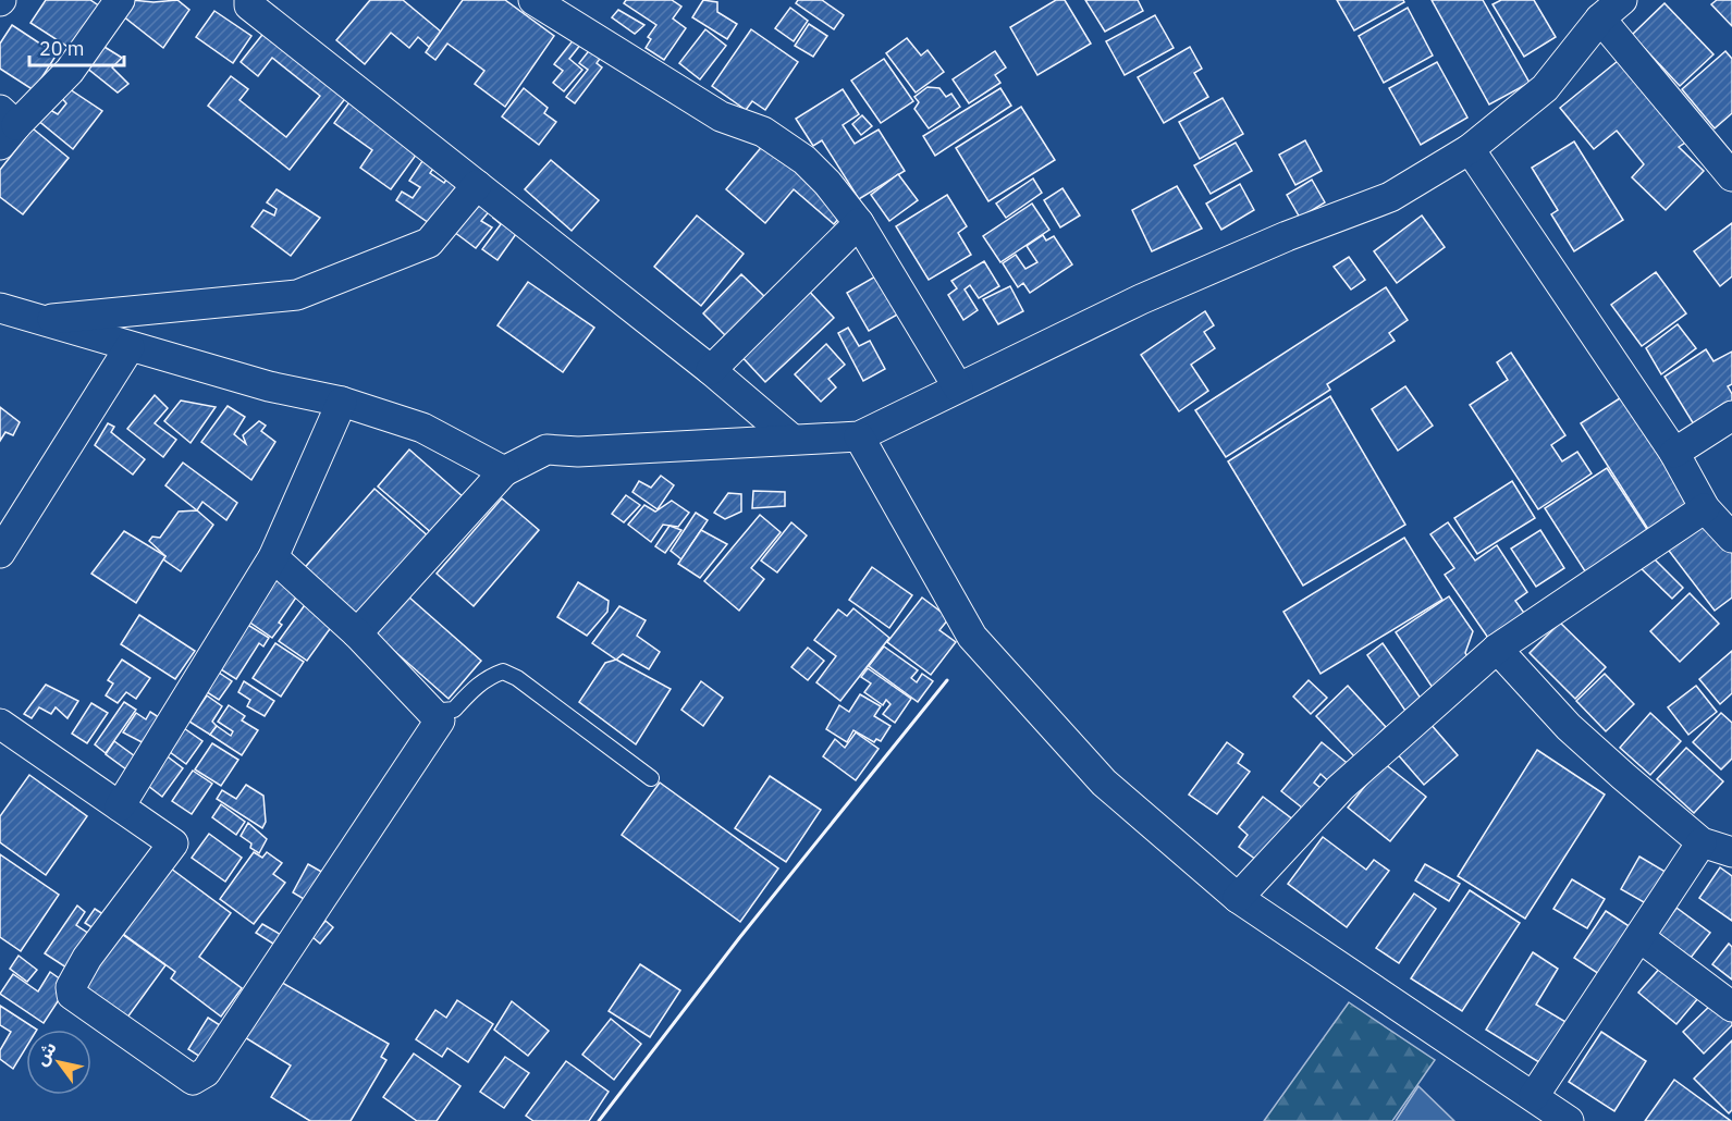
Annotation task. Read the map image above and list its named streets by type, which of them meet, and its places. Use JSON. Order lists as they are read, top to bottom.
{
  "scale_bar": "20 m",
  "north": "top left"
}
